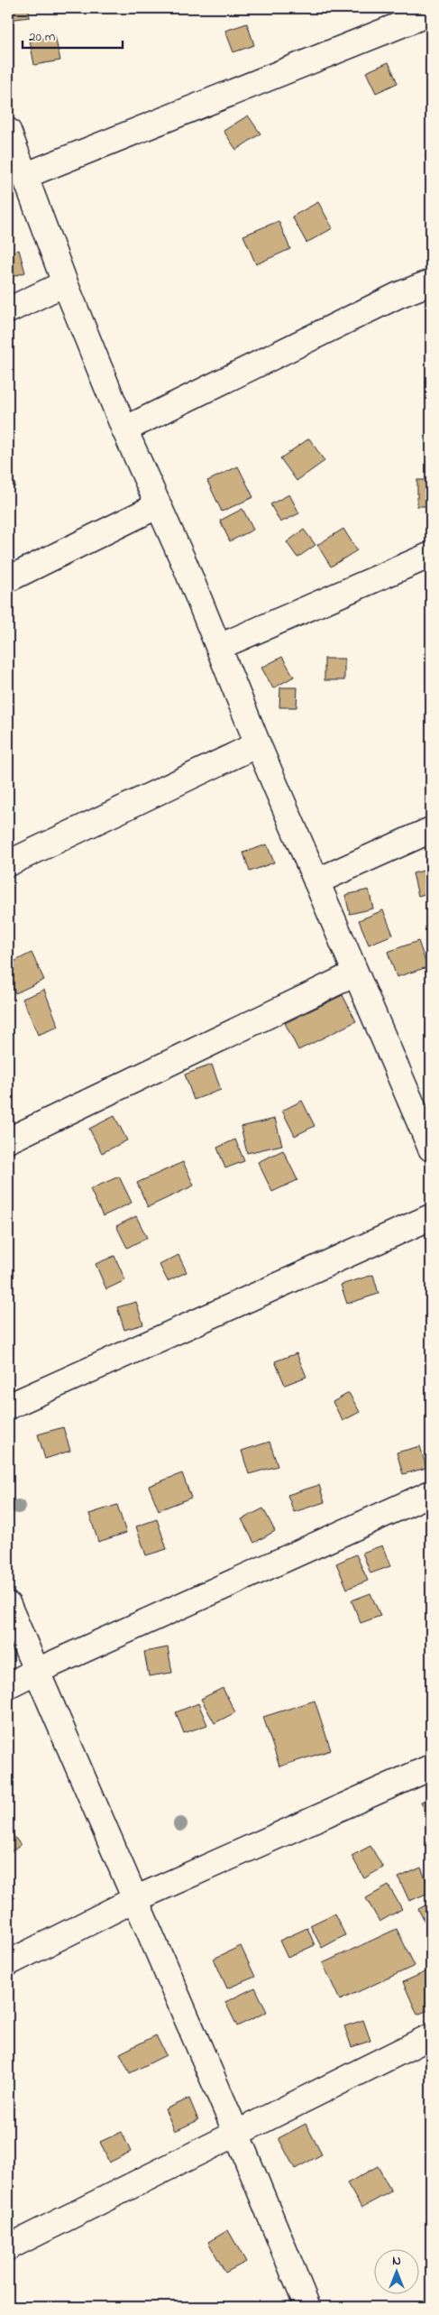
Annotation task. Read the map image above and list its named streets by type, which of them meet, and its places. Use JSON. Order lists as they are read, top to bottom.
{
  "scale_bar": "20 m",
  "north": "top"
}
